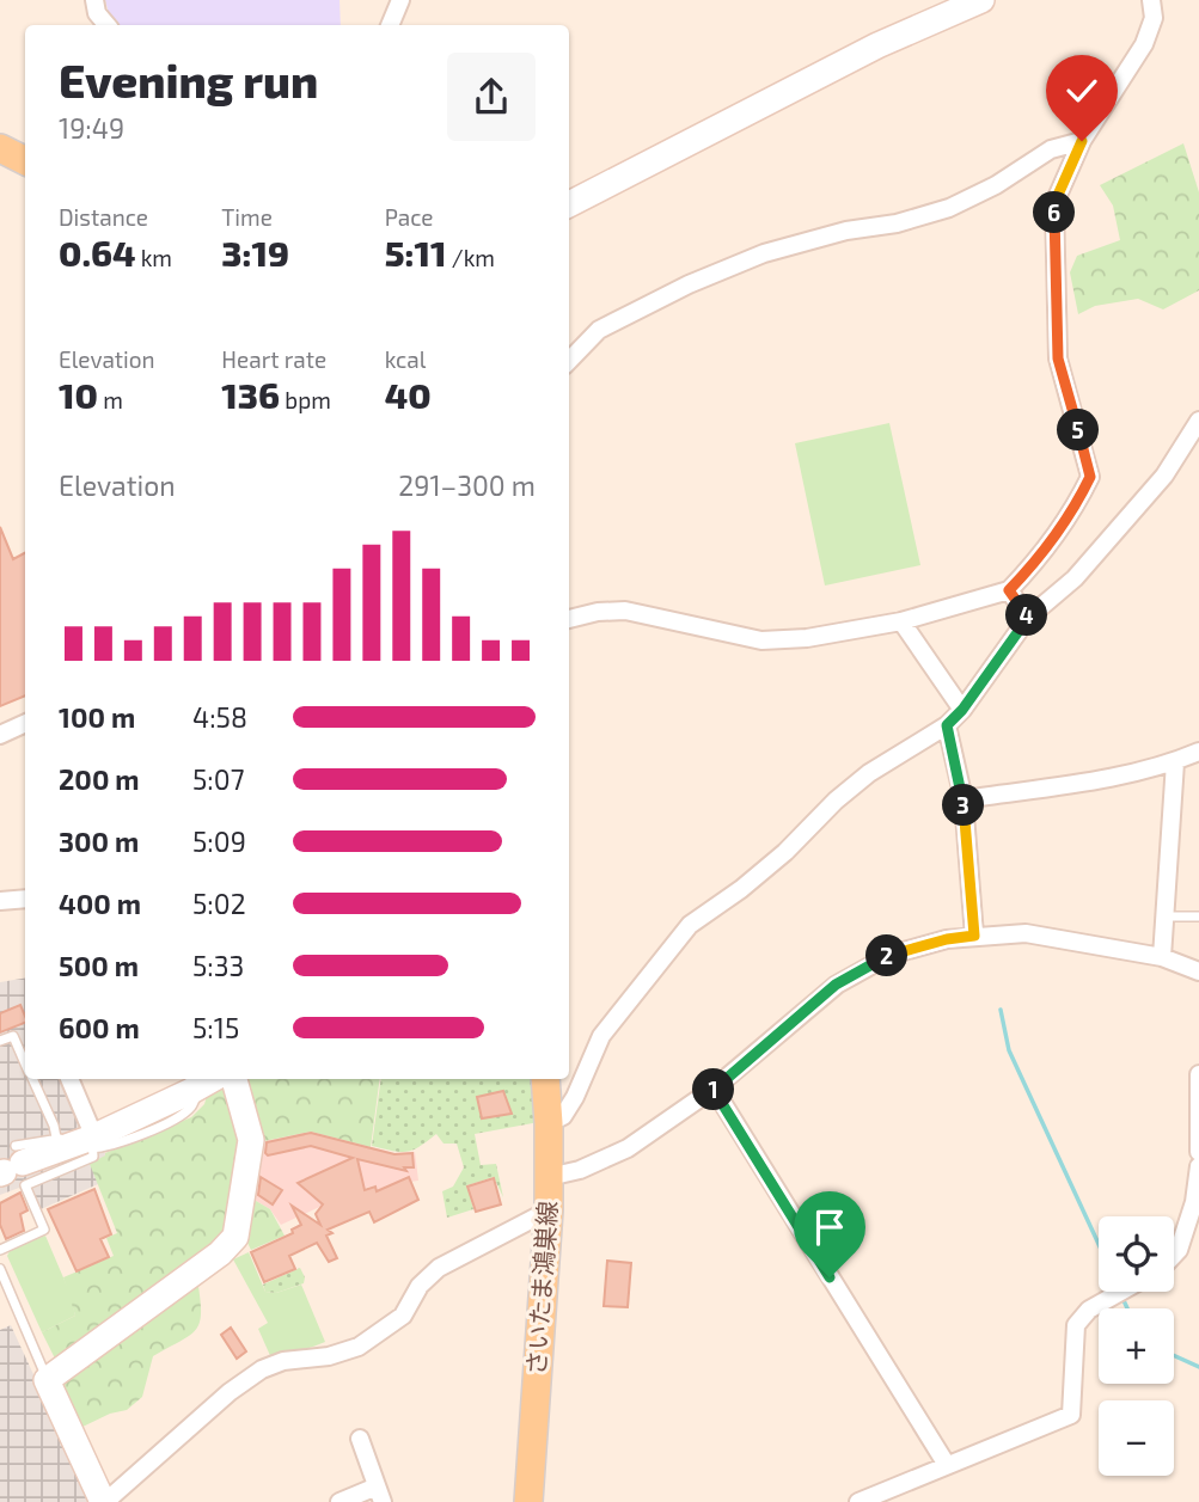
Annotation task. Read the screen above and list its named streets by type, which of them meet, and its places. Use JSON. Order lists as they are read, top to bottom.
{
  "streets": {
    "main road": ["さいたま鴻巣線"]
  },
  "page": {
    "heading": ["Evening run", "19:49"],
    "stats": [
      ["Distance", "0.64 km"],
      ["Time", "3:19"],
      ["Pace", "5:11 /km"],
      ["Elevation", "10 m"],
      ["Heart rate", "136 bpm"],
      ["kcal", "40"]
    ],
    "pins": [
      "6",
      "5",
      "4",
      "3",
      "2",
      "1"
    ],
    "chart": ["Elevation", "291–300 m"],
    "list": [
      {
        "name": "100 m",
        "note": "4:58"
      },
      {
        "name": "200 m",
        "note": "5:07"
      },
      {
        "name": "300 m",
        "note": "5:09"
      },
      {
        "name": "400 m",
        "note": "5:02"
      },
      {
        "name": "500 m",
        "note": "5:33"
      },
      {
        "name": "600 m",
        "note": "5:15"
      }
    ],
    "map_buttons": ["+", "−"]
  }
}
